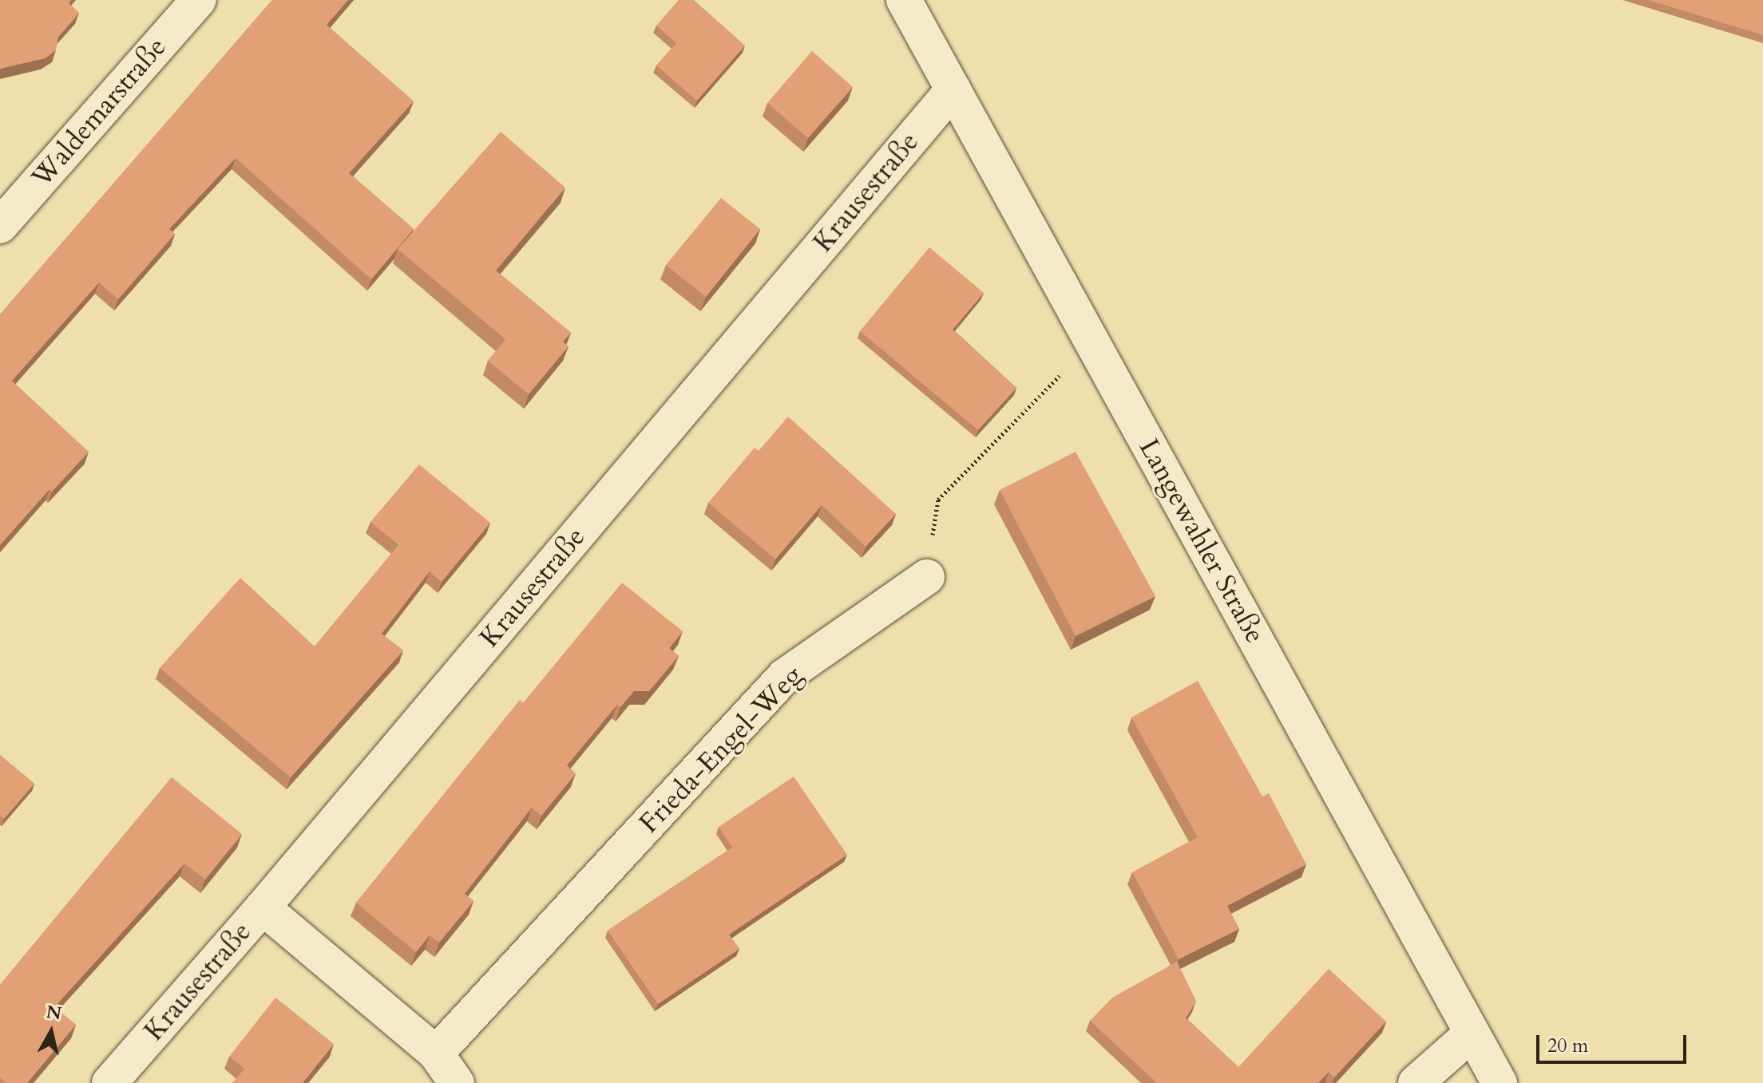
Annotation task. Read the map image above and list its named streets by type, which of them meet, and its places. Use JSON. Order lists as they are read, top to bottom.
{
  "streets": {
    "street": [
      "Waldemarstraße",
      "Krausestraße",
      "Langewahler Straße",
      "Frieda-Engel-Weg"
    ]
  },
  "crossings": [
    ["Krausestraße", "Langewahler Straße"]
  ],
  "scale_bar": "20 m",
  "north": "top"
}
